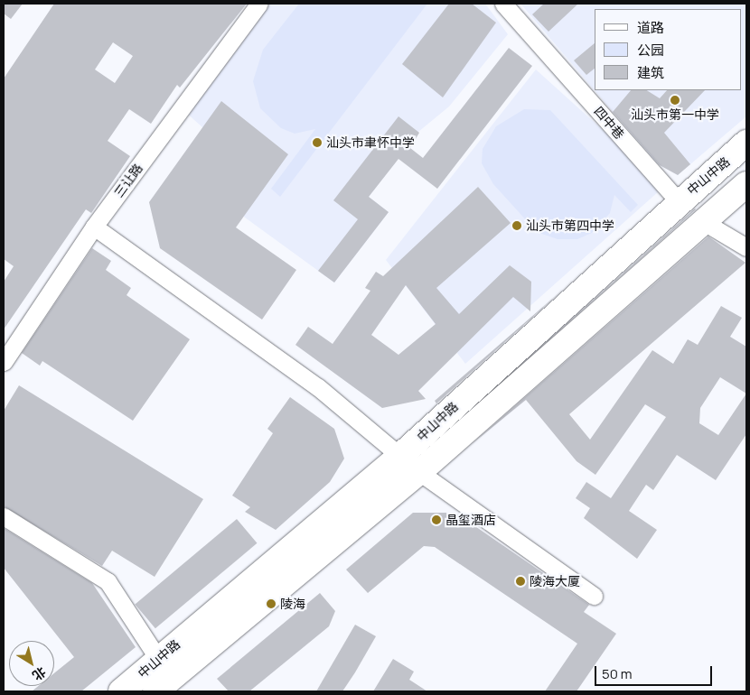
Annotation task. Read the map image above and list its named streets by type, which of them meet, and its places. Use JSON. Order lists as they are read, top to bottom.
{
  "streets": {
    "main road": ["中山中路"],
    "street": ["四中巷", "三让路"]
  },
  "crossings": [
    ["四中巷", "中山中路"]
  ],
  "places": [
    "汕头市第一中学",
    "汕头市聿怀中学",
    "汕头市第四中学",
    "晶玺酒店",
    "陵海大厦",
    "陵海"
  ],
  "legend": ["道路", "公园", "建筑"],
  "scale_bar": "50 m",
  "north": "bottom right"
}
